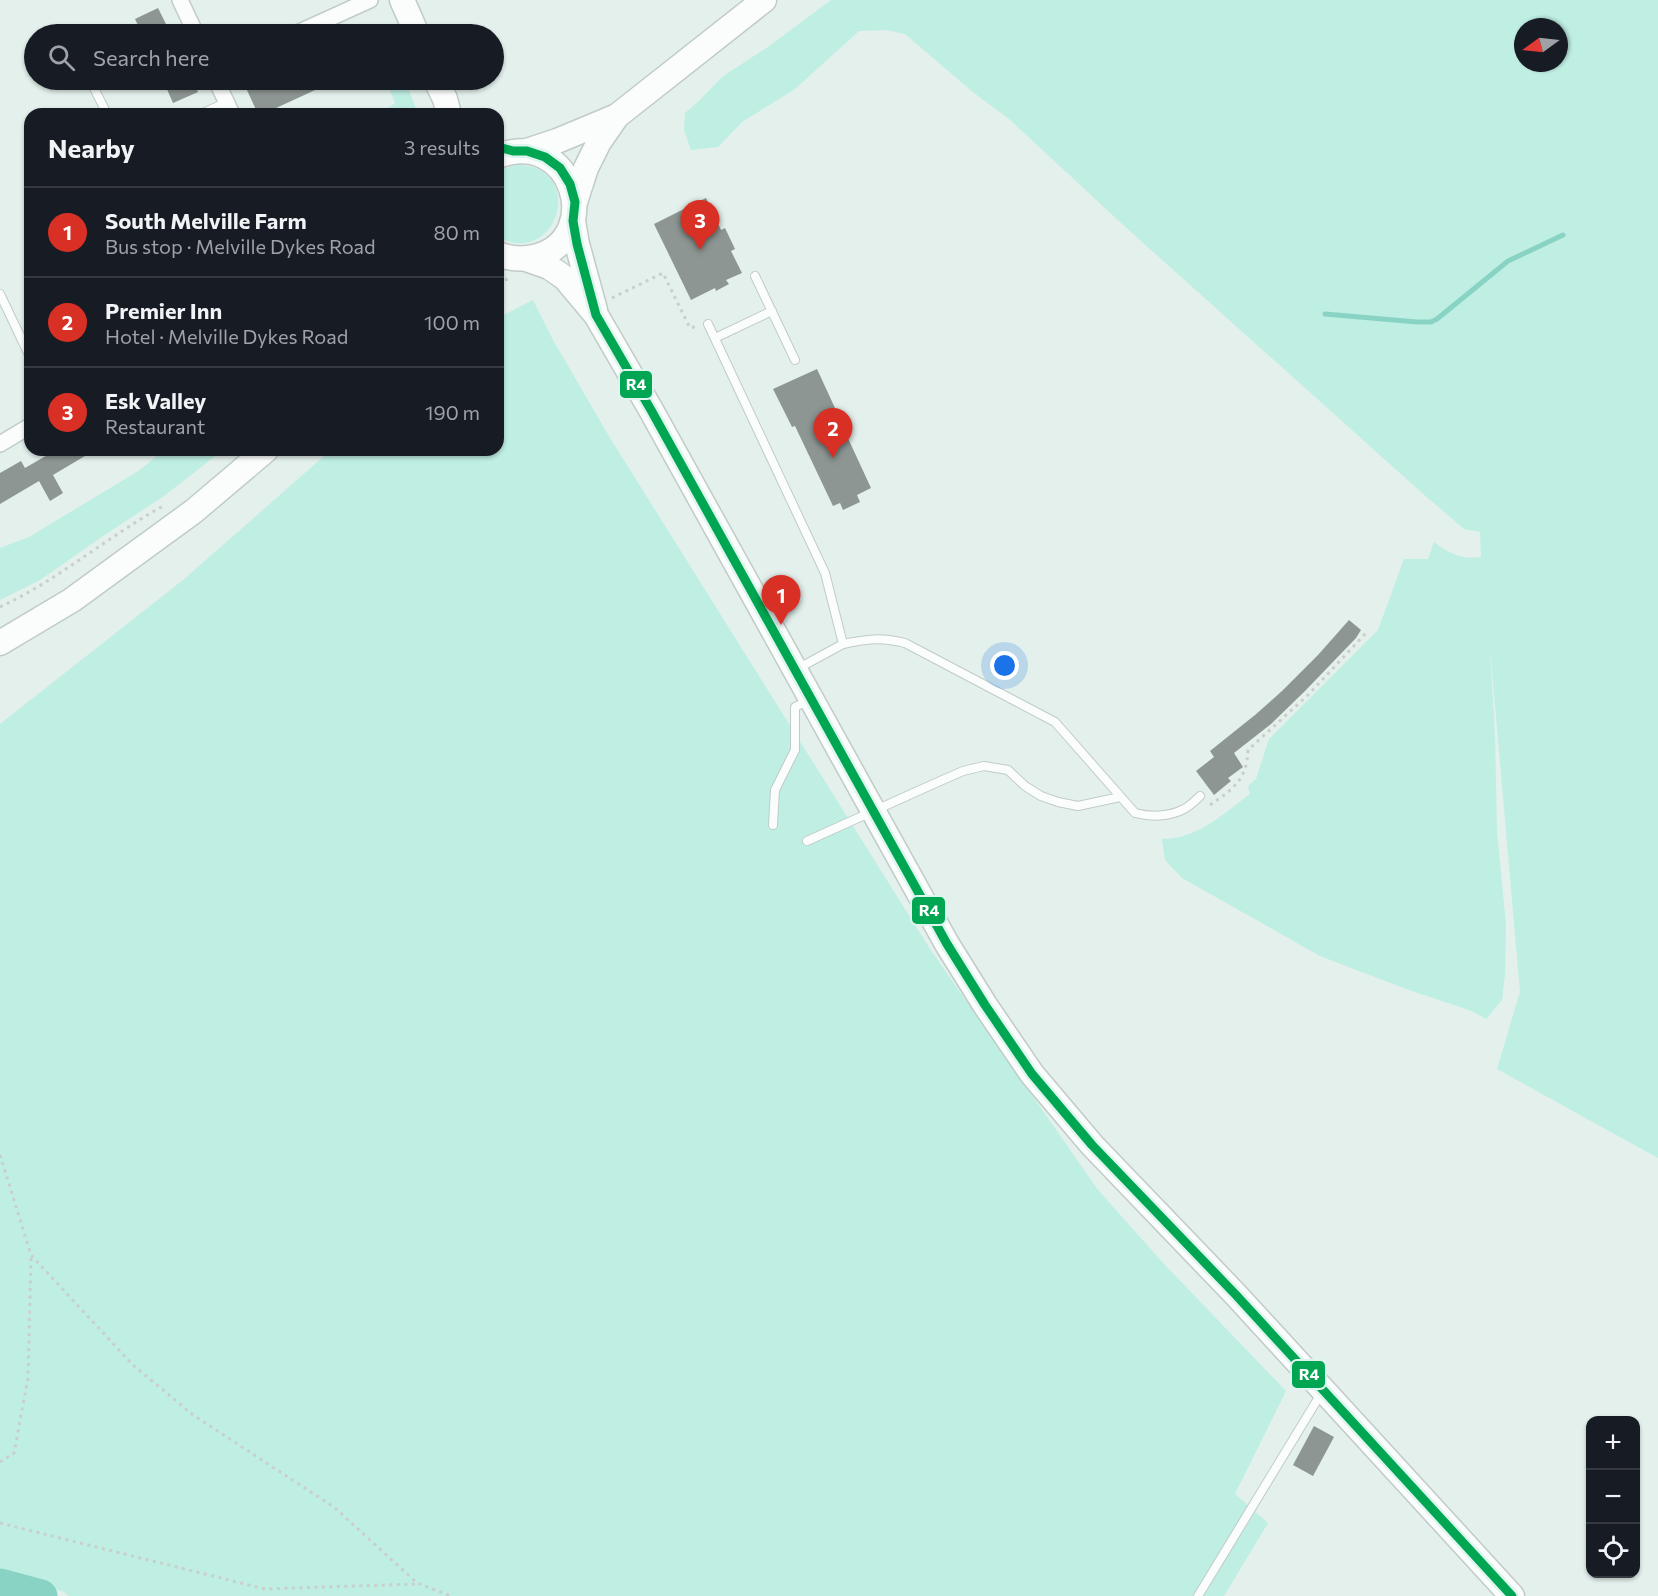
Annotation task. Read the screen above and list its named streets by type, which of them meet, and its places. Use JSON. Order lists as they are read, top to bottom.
{
  "lines": ["transit line R4"],
  "north": "left",
  "page": {
    "search": "Search here",
    "heading": ["Nearby", "3 results"],
    "list": [
      {
        "mark": "1",
        "name": "South Melville Farm",
        "note": "Bus stop · Melville Dykes Road",
        "value": "80 m"
      },
      {
        "mark": "2",
        "name": "Premier Inn",
        "note": "Hotel · Melville Dykes Road",
        "value": "100 m"
      },
      {
        "mark": "3",
        "name": "Esk Valley",
        "note": "Restaurant",
        "value": "190 m"
      }
    ],
    "pins": ["3", "2", "1"],
    "map_buttons": ["+", "−"]
  }
}
